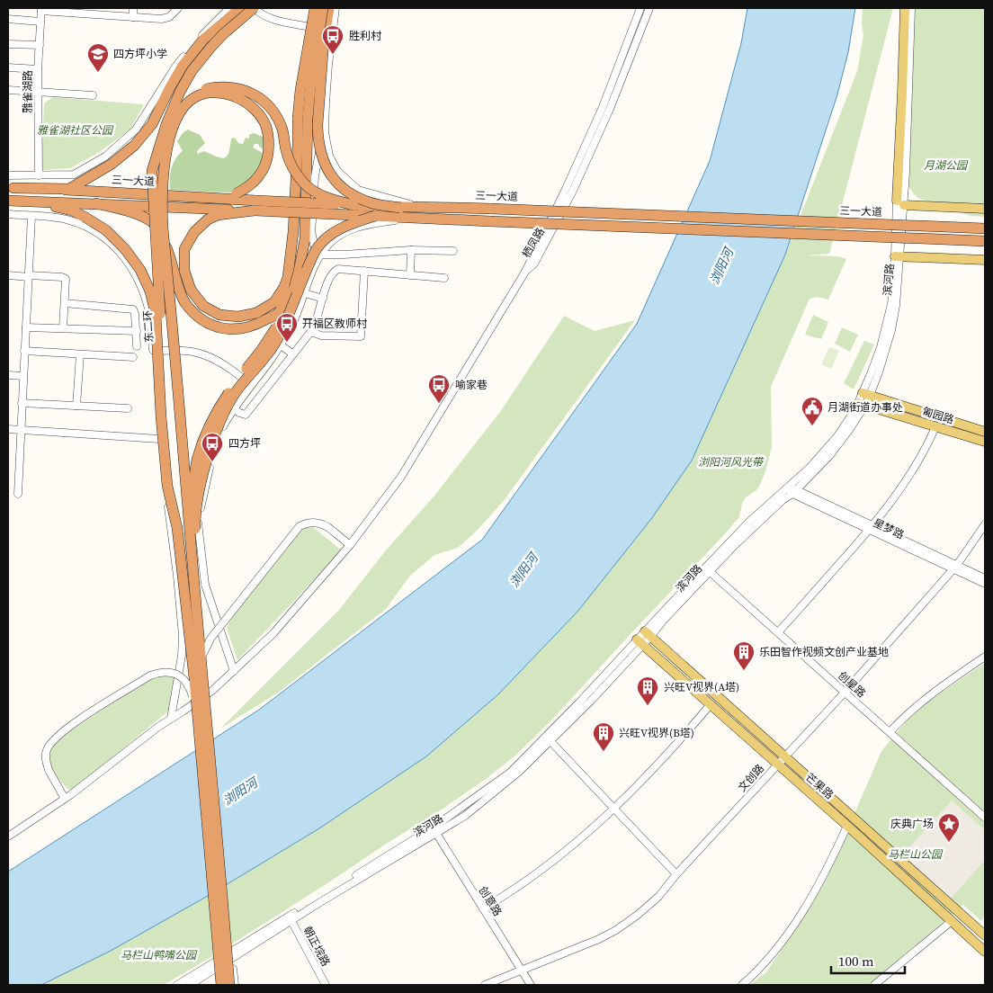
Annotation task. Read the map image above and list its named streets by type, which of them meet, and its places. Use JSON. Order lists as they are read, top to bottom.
{
  "streets": {
    "highway": ["三一大道", "东二环"],
    "main road": ["匍园路", "芒果路"],
    "street": [
      "雅雀湖路",
      "栖凤路",
      "滨河路",
      "星梦路",
      "创星路",
      "文创路",
      "创意路",
      "朝正垸路"
    ]
  },
  "crossings": [
    ["滨河路", "匍园路"],
    ["滨河路", "星梦路"],
    ["滨河路", "创星路"],
    ["滨河路", "芒果路"],
    ["滨河路", "创意路"],
    ["滨河路", "朝正垸路"],
    ["星梦路", "文创路"],
    ["创星路", "文创路"],
    ["文创路", "芒果路"],
    ["文创路", "创意路"]
  ],
  "water": ["浏阳河"],
  "parks": [
    "雅雀湖社区公园",
    "月湖公园",
    "浏阳河风光带",
    "马栏山公园",
    "马栏山鸭嘴公园"
  ],
  "places": {
    "bus stop": [
      "胜利村",
      "开福区教师村",
      "喻家巷",
      "四方坪"
    ],
    "school or university": ["四方坪小学"],
    "public building": ["月湖街道办事处"],
    "building": ["乐田智作视频文创产业基地", "兴旺V视界(A塔)", "兴旺V视界(B塔)"],
    "place": ["庆典广场"]
  },
  "scale_bar": "100 m"
}
